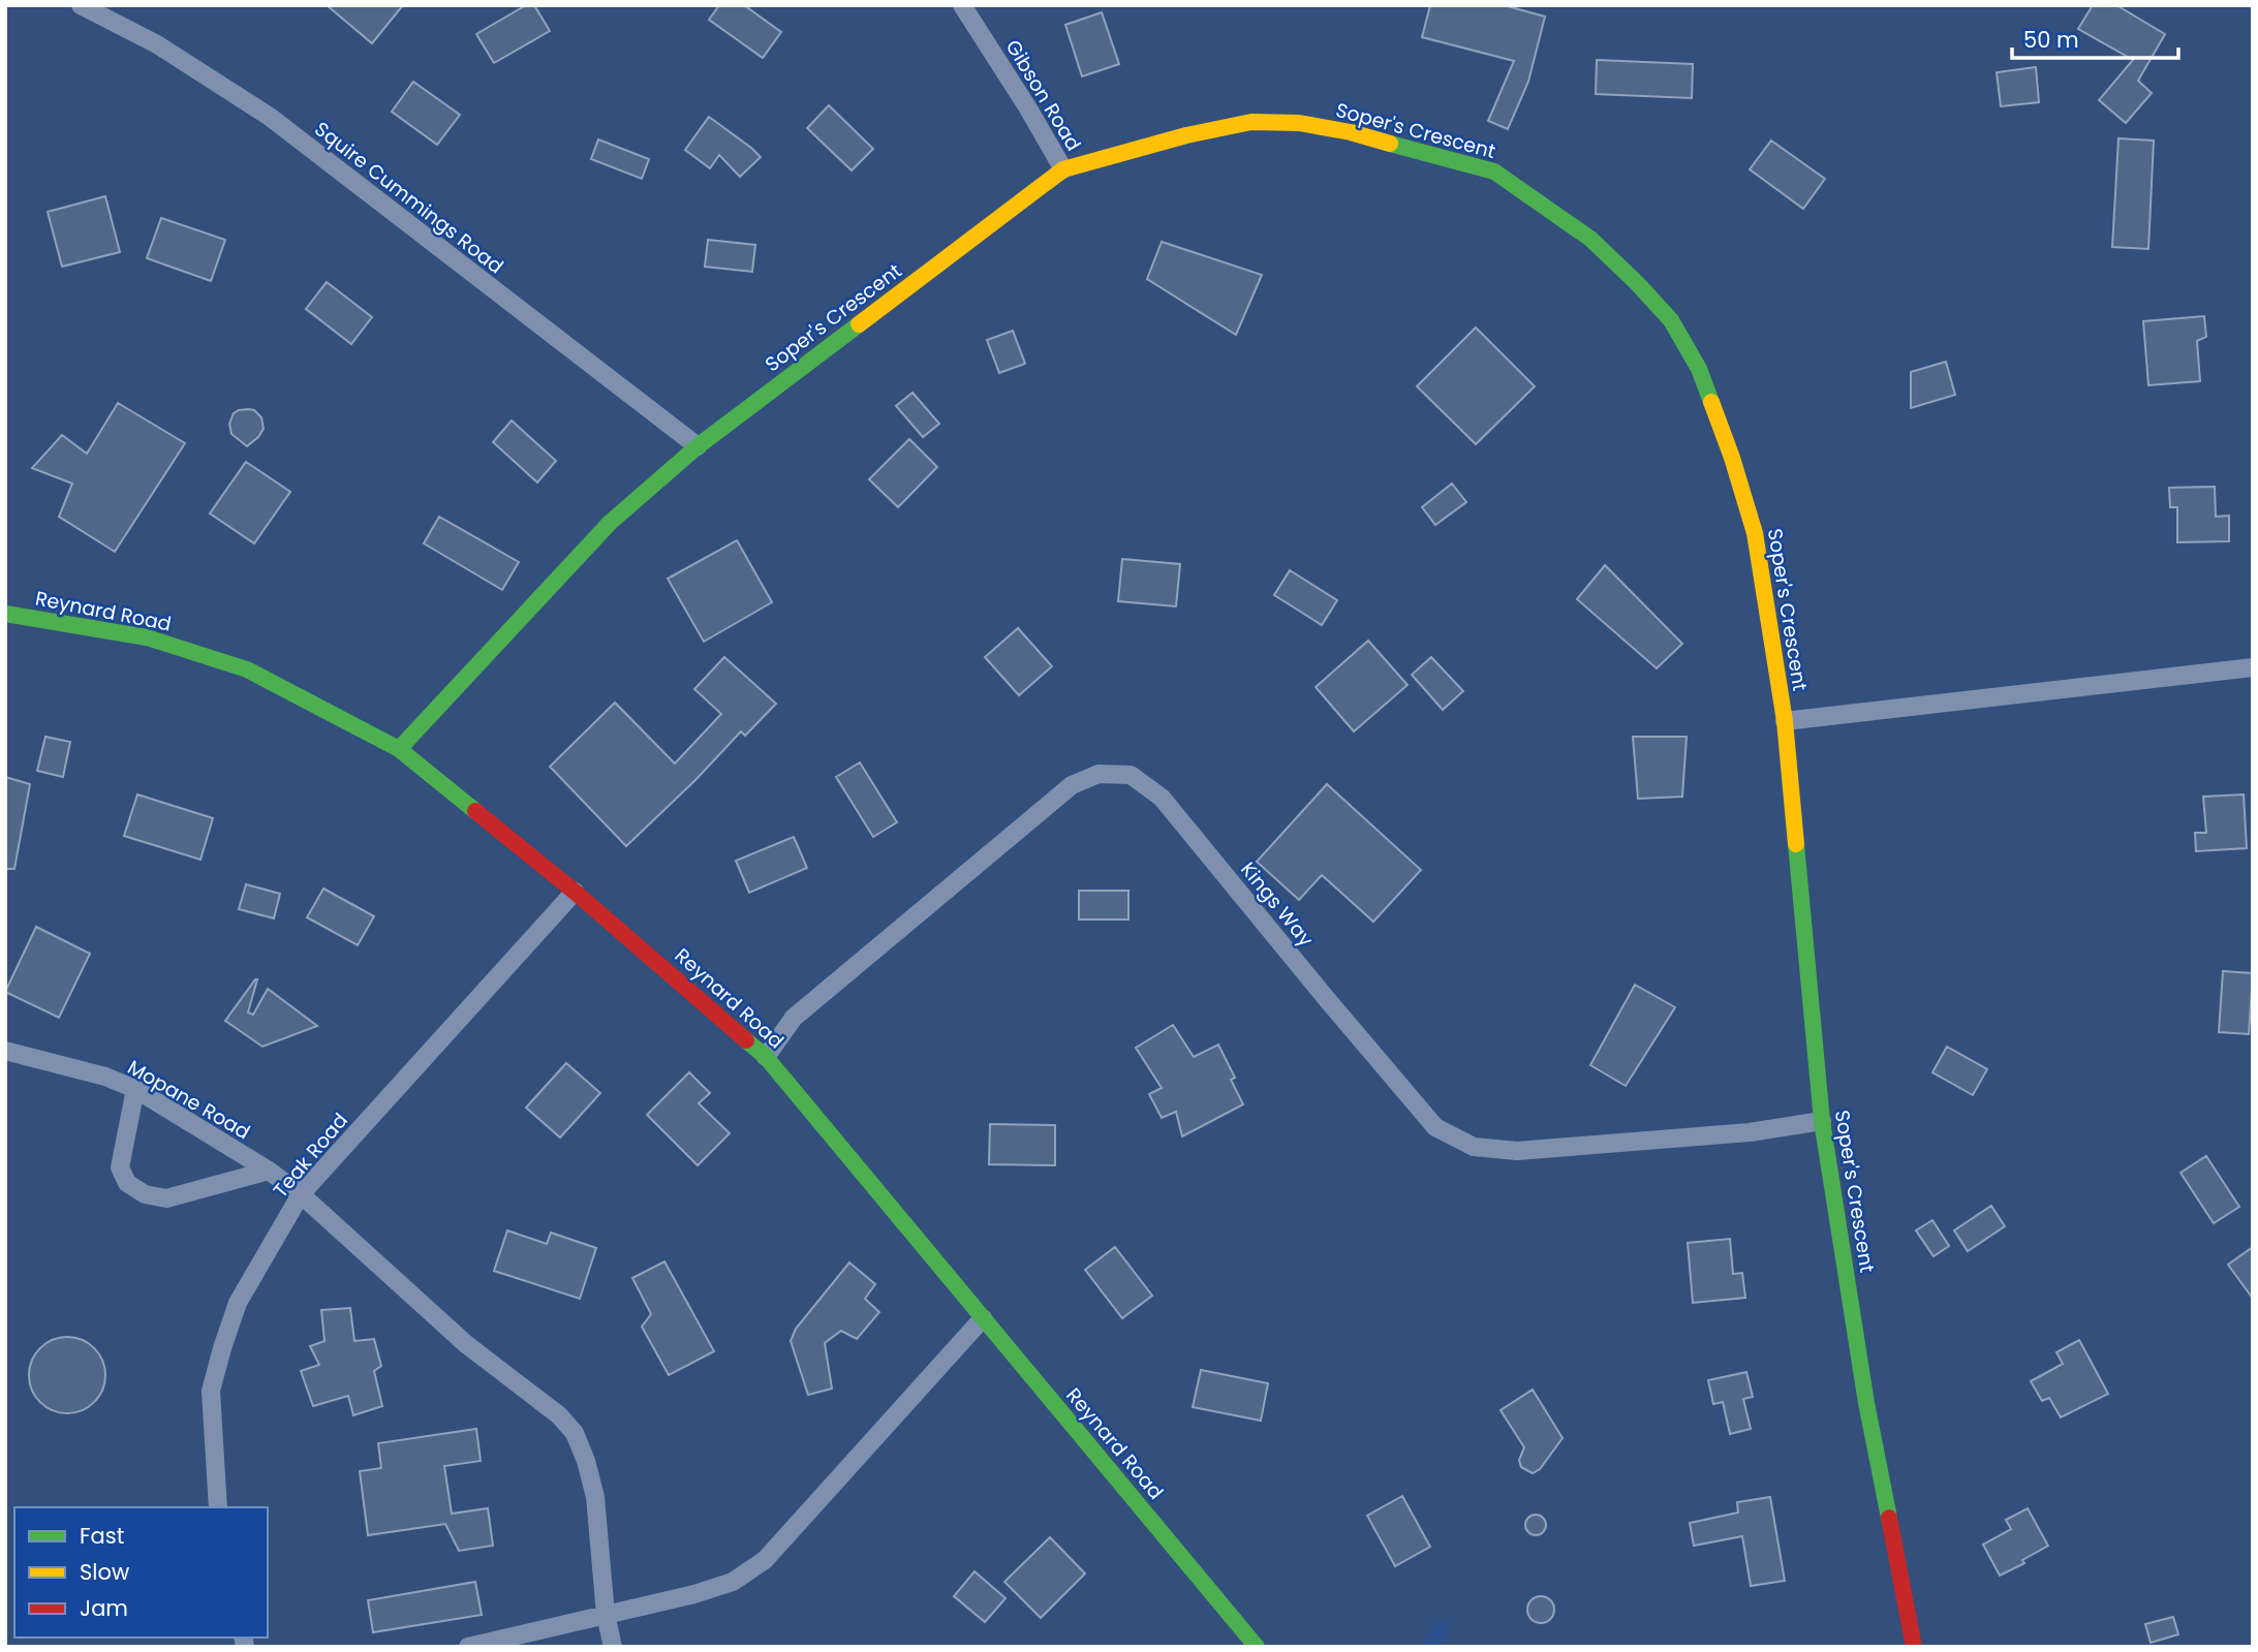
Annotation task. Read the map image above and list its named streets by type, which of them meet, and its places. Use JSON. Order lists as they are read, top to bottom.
{
  "streets": {
    "street": [
      "Gibson Road",
      "Soper's Crescent",
      "Squire Cummings Road",
      "Reynard Road",
      "Kings Way",
      "Mopane Road",
      "Teak Road"
    ]
  },
  "crossings": [
    ["Gibson Road", "Soper's Crescent"],
    ["Soper's Crescent", "Squire Cummings Road"],
    ["Soper's Crescent", "Reynard Road"],
    ["Soper's Crescent", "Kings Way"],
    ["Reynard Road", "Kings Way"],
    ["Reynard Road", "Teak Road"],
    ["Mopane Road", "Teak Road"]
  ],
  "legend": ["Fast", "Slow", "Jam"],
  "scale_bar": "50 m"
}
